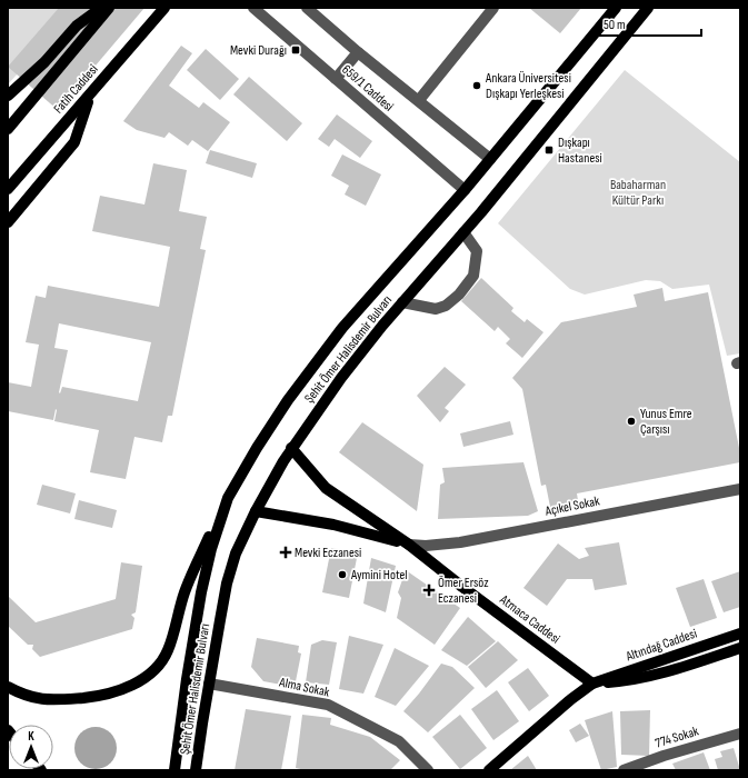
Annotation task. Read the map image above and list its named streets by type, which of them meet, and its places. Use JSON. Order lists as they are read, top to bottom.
{
  "streets": {
    "main road": [
      "Fatih Caddesi",
      "Şehit Ömer Halisdemir Bulvarı",
      "Atmaca Caddesi",
      "Altındağ Caddesi"
    ],
    "street": [
      "659/1 Caddesi",
      "Açıkel Sokak",
      "Alma Sokak",
      "774 Sokak"
    ]
  },
  "crossings": [
    ["659/1 Caddesi", "Şehit Ömer Halisdemir Bulvarı"],
    ["Şehit Ömer Halisdemir Bulvarı", "Atmaca Caddesi"],
    ["Şehit Ömer Halisdemir Bulvarı", "Alma Sokak"],
    ["Açıkel Sokak", "Atmaca Caddesi"],
    ["Atmaca Caddesi", "Altındağ Caddesi"]
  ],
  "parks": ["Babaharman Kültür Parkı"],
  "places": {
    "transit": ["Mevki Durağı", "Dışkapı Hastanesi"],
    "other": ["Ankara Üniversitesi Dışkapı Yerleşkesi", "Yunus Emre Çarşısı", "Aymini Hotel"],
    "health": ["Mevki Eczanesi", "Ömer Ersöz Eczanesi"]
  },
  "scale_bar": "50 m",
  "north": "top"
}
